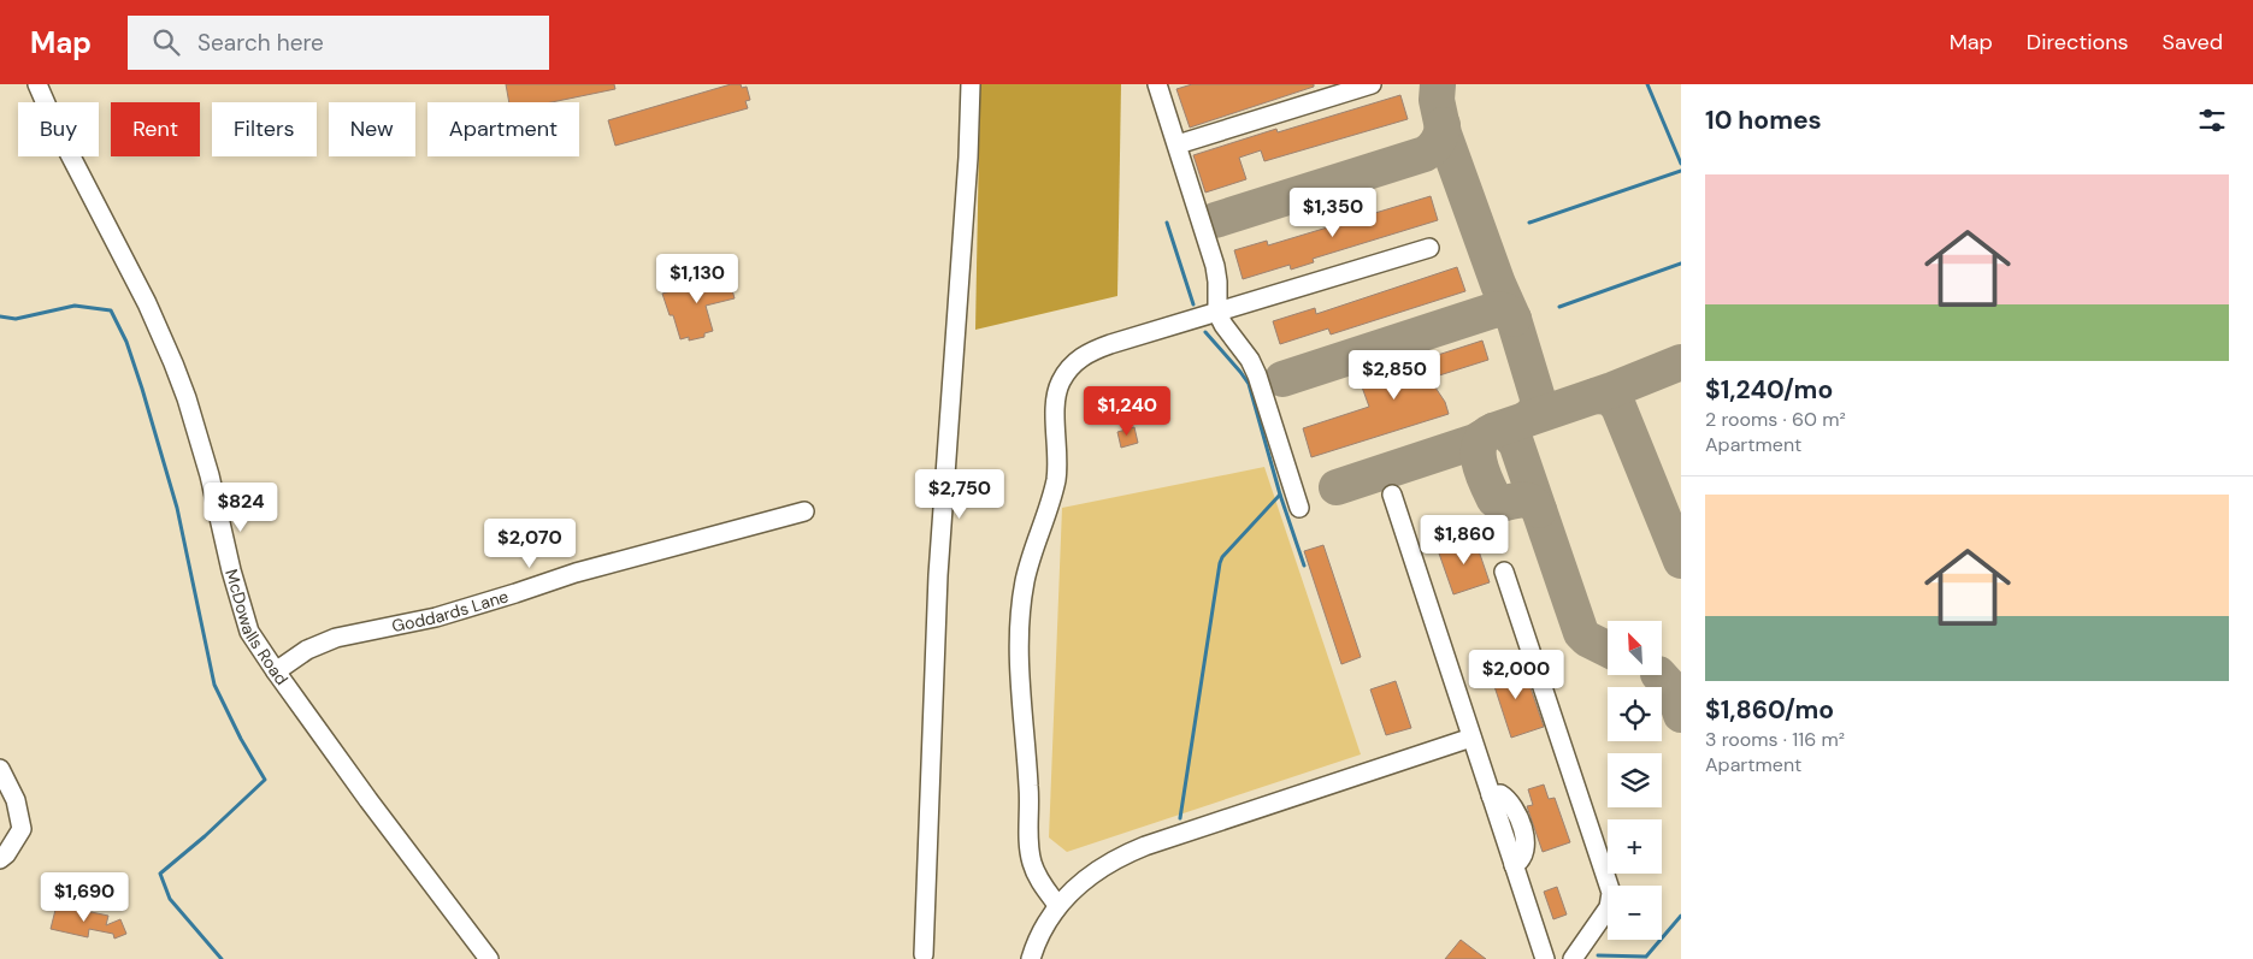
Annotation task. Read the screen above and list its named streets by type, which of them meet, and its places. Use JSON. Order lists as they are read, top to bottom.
{
  "streets": {
    "street": ["Goddards Lane", "McDowalls Road"]
  },
  "crossings": [
    ["Goddards Lane", "McDowalls Road"]
  ],
  "north": "top left",
  "page": {
    "header": "Map",
    "search": "Search here",
    "nav": ["Map", "Directions", "Saved"],
    "heading": "10 homes",
    "chip": [
      "Buy",
      "Rent",
      "Filters",
      "New",
      "Apartment"
    ],
    "list": [
      {
        "name": "$1,240/mo",
        "note": "2 rooms · 60 m² · Apartment"
      },
      {
        "name": "$1,860/mo",
        "note": "3 rooms · 116 m² · Apartment"
      }
    ],
    "price": [
      "$1,350",
      "$1,130",
      "$2,850",
      "$1,240",
      "$2,750",
      "$824",
      "$1,860",
      "$2,070",
      "$2,000",
      "$1,690"
    ],
    "map_buttons": ["+", "−"]
  }
}
